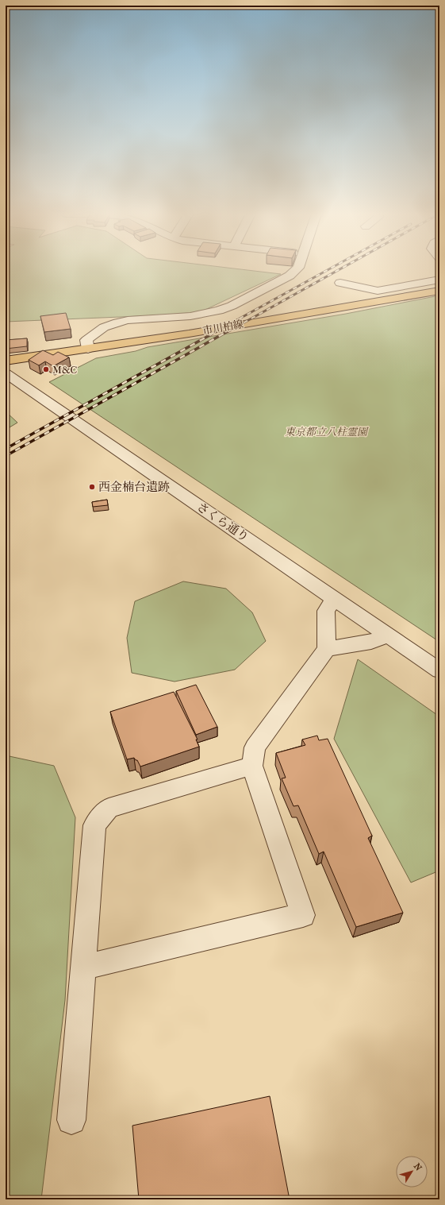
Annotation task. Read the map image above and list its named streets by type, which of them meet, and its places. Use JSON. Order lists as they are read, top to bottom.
{
  "streets": {
    "main road": ["市川柏線"],
    "street": ["さくら通り"]
  },
  "parks": ["東京都立八柱霊園"],
  "places": ["M&C", "西金楠台遺跡"],
  "north": "top right"
}
